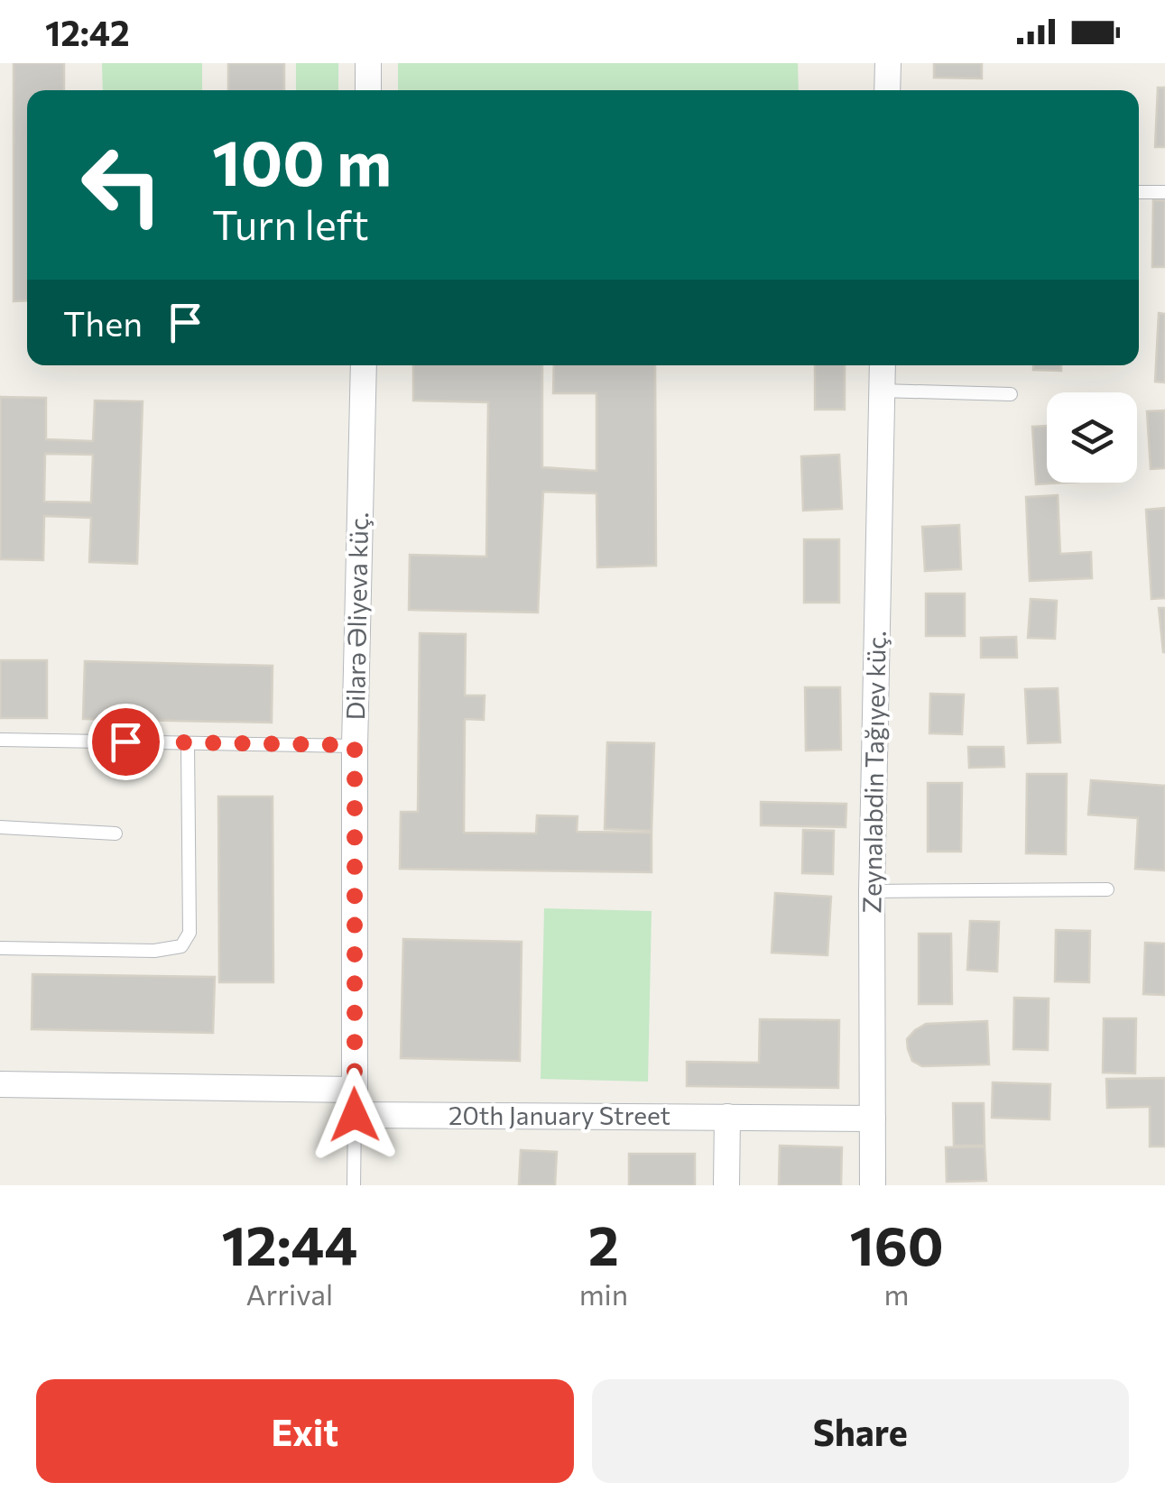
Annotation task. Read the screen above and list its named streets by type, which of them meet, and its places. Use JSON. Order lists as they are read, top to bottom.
{
  "streets": {
    "street": ["Dilarə Əliyeva küç.", "Zeynalabdin Tağıyev küç.", "20th January Street"]
  },
  "crossings": [
    ["Dilarə Əliyeva küç.", "20th January Street"],
    ["Zeynalabdin Tağıyev küç.", "20th January Street"]
  ],
  "page": {
    "status": "12:42",
    "turn": ["100 m", "Turn left"],
    "then": "Then",
    "eta": [
      "12:44",
      "Arrival",
      "2",
      "min",
      "160",
      "m"
    ],
    "buttons": ["Exit", "Share"]
  }
}
